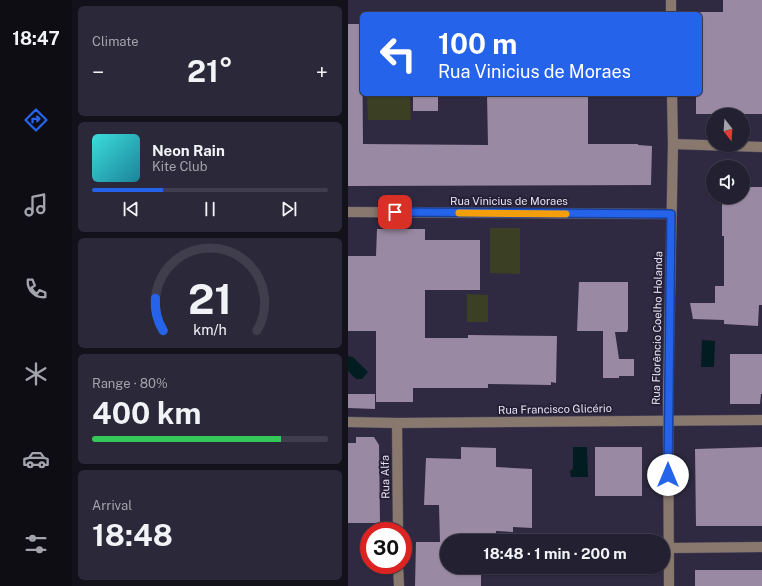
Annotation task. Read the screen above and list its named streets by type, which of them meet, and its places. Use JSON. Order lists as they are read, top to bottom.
{
  "streets": {
    "street": [
      "Rua Vinicius de Moraes",
      "Rua Florêncio Coelho Holanda",
      "Rua Francisco Glicério",
      "Rua Alfa"
    ]
  },
  "crossings": [
    ["Rua Vinicius de Moraes", "Rua Florêncio Coelho Holanda"],
    ["Rua Florêncio Coelho Holanda", "Rua Francisco Glicério"],
    ["Rua Francisco Glicério", "Rua Alfa"]
  ],
  "north": "bottom",
  "page": {
    "tabs": "18:47",
    "tile": [
      "Climate",
      ["Range · 80%", "400 km"],
      ["Arrival", "18:48"]
    ],
    "turn": ["100 m", "Rua Vinicius de Moraes"],
    "heat": ["−", "21°", "+"],
    "song": ["Neon Rain", "Kite Club"],
    "limit": "30",
    "trip": "18:48 · 1 min · 200 m",
    "gauge": ["21", "km/h"]
  }
}
